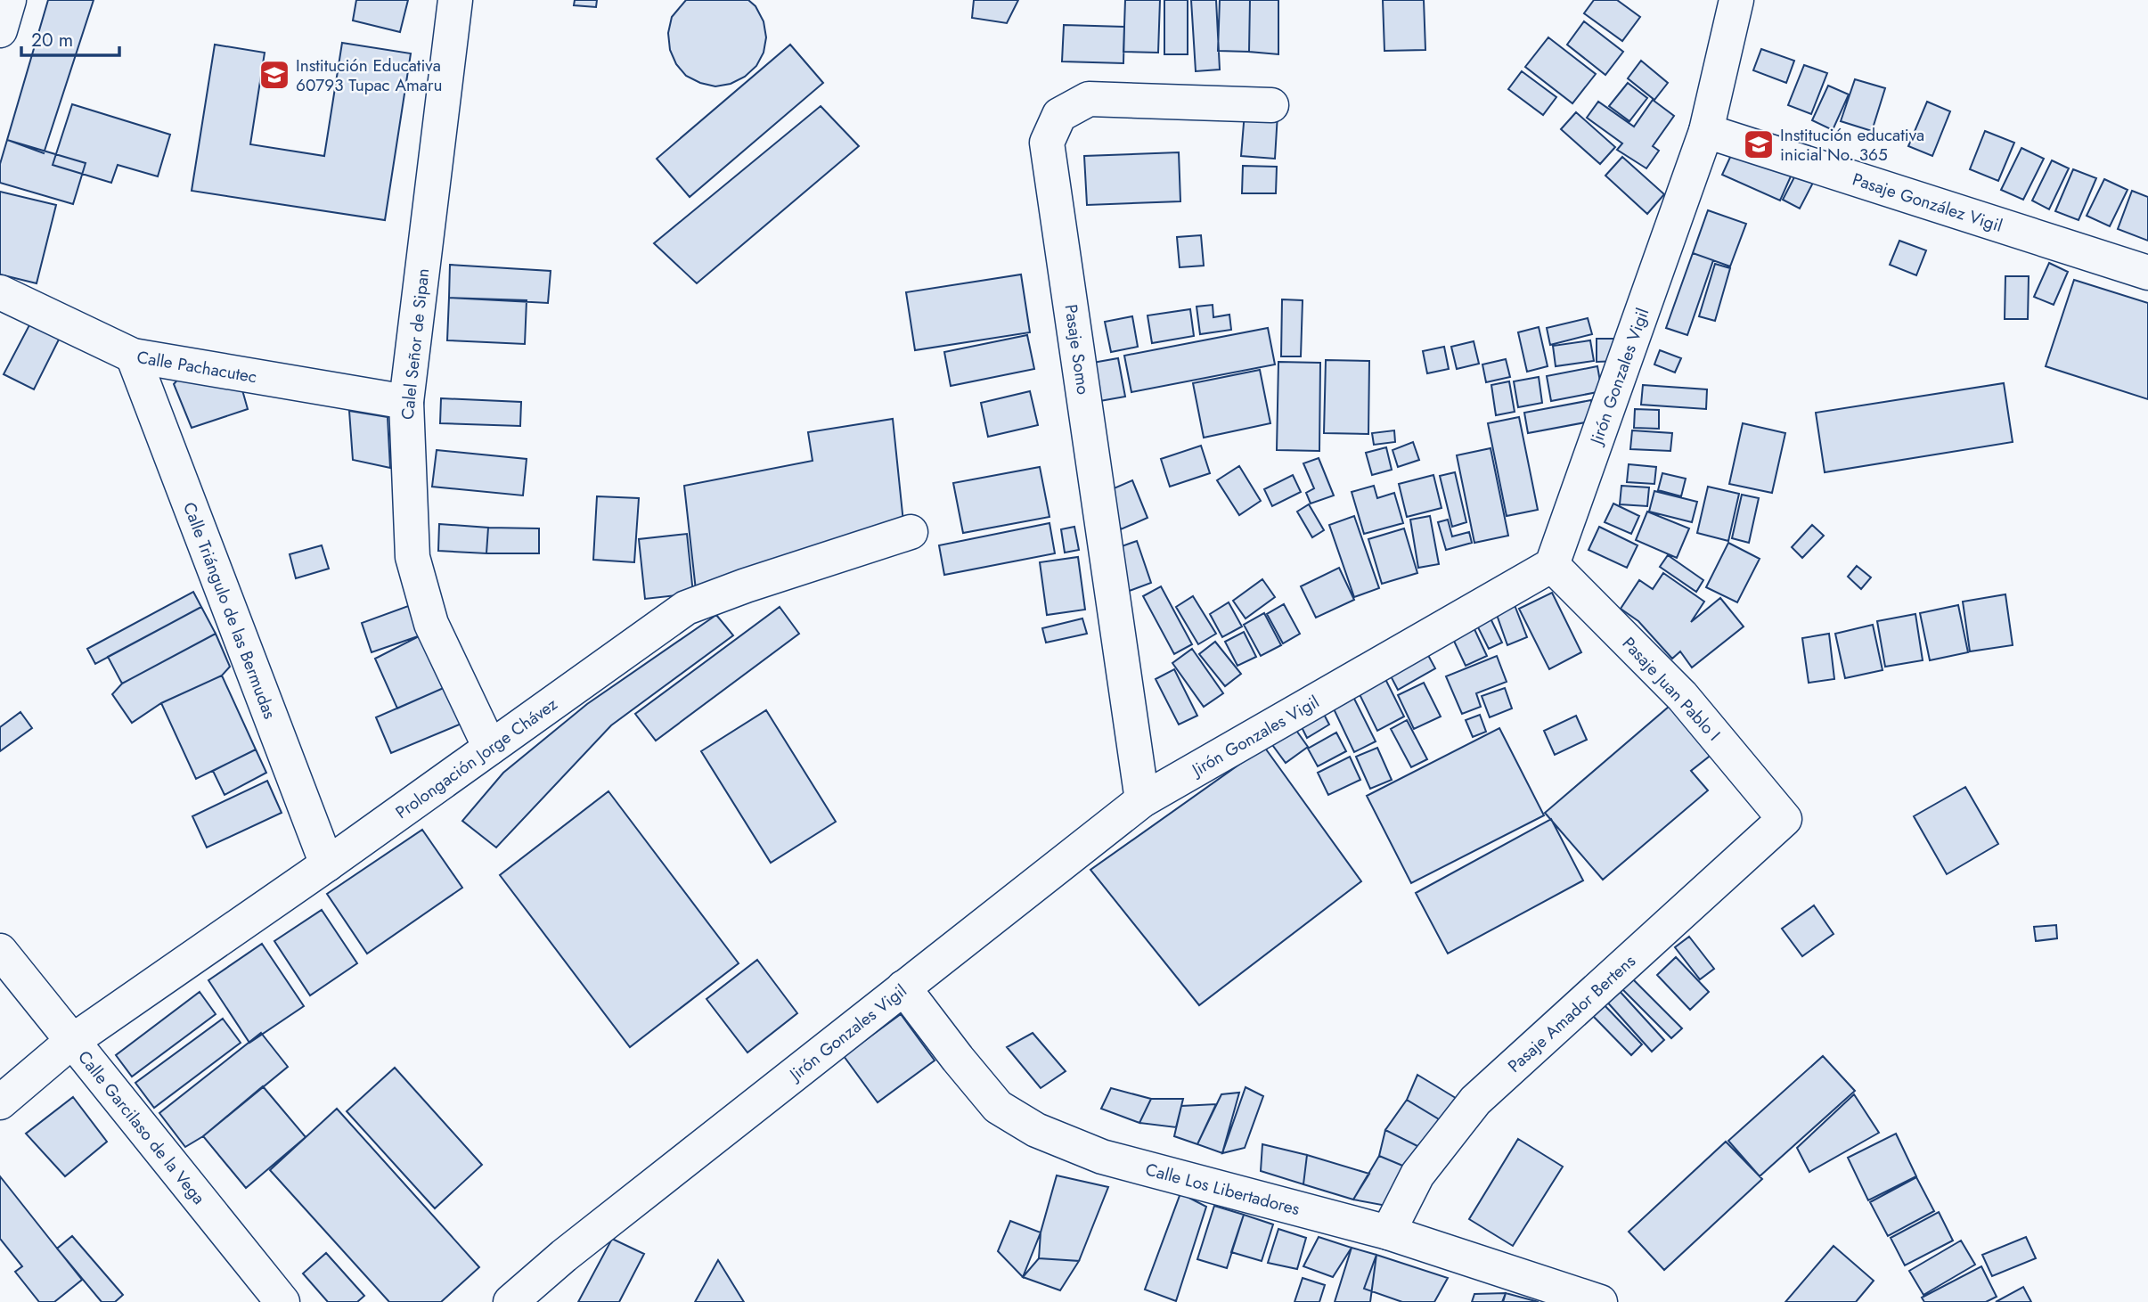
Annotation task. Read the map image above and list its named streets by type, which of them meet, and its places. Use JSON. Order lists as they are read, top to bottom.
{
  "streets": {
    "street": [
      "Pasaje González Vigil",
      "Calel Señor de Sipan",
      "Pasaje Somo",
      "Calle Pachacutec",
      "Jirón Gonzales Vigil",
      "Calle Triángulo de las Bermudas",
      "Pasaje Juan Pablo I",
      "Prolongación Jorge Chávez",
      "Pasaje Amador Bertens",
      "Calle Garcilaso de la Vega",
      "Calle Los Libertadores"
    ]
  },
  "crossings": [
    ["Pasaje González Vigil", "Jirón Gonzales Vigil"],
    ["Calel Señor de Sipan", "Calle Pachacutec"],
    ["Calel Señor de Sipan", "Prolongación Jorge Chávez"],
    ["Pasaje Somo", "Jirón Gonzales Vigil"],
    ["Calle Pachacutec", "Calle Triángulo de las Bermudas"],
    ["Jirón Gonzales Vigil", "Pasaje Juan Pablo I"],
    ["Jirón Gonzales Vigil", "Calle Los Libertadores"],
    ["Calle Triángulo de las Bermudas", "Prolongación Jorge Chávez"],
    ["Pasaje Juan Pablo I", "Pasaje Amador Bertens"],
    ["Prolongación Jorge Chávez", "Calle Garcilaso de la Vega"],
    ["Pasaje Amador Bertens", "Calle Los Libertadores"]
  ],
  "places": {
    "school or university": ["Institución Educativa 60793 Tupac Amaru", "Institución educativa inicial No. 365"]
  },
  "scale_bar": "20 m"
}
